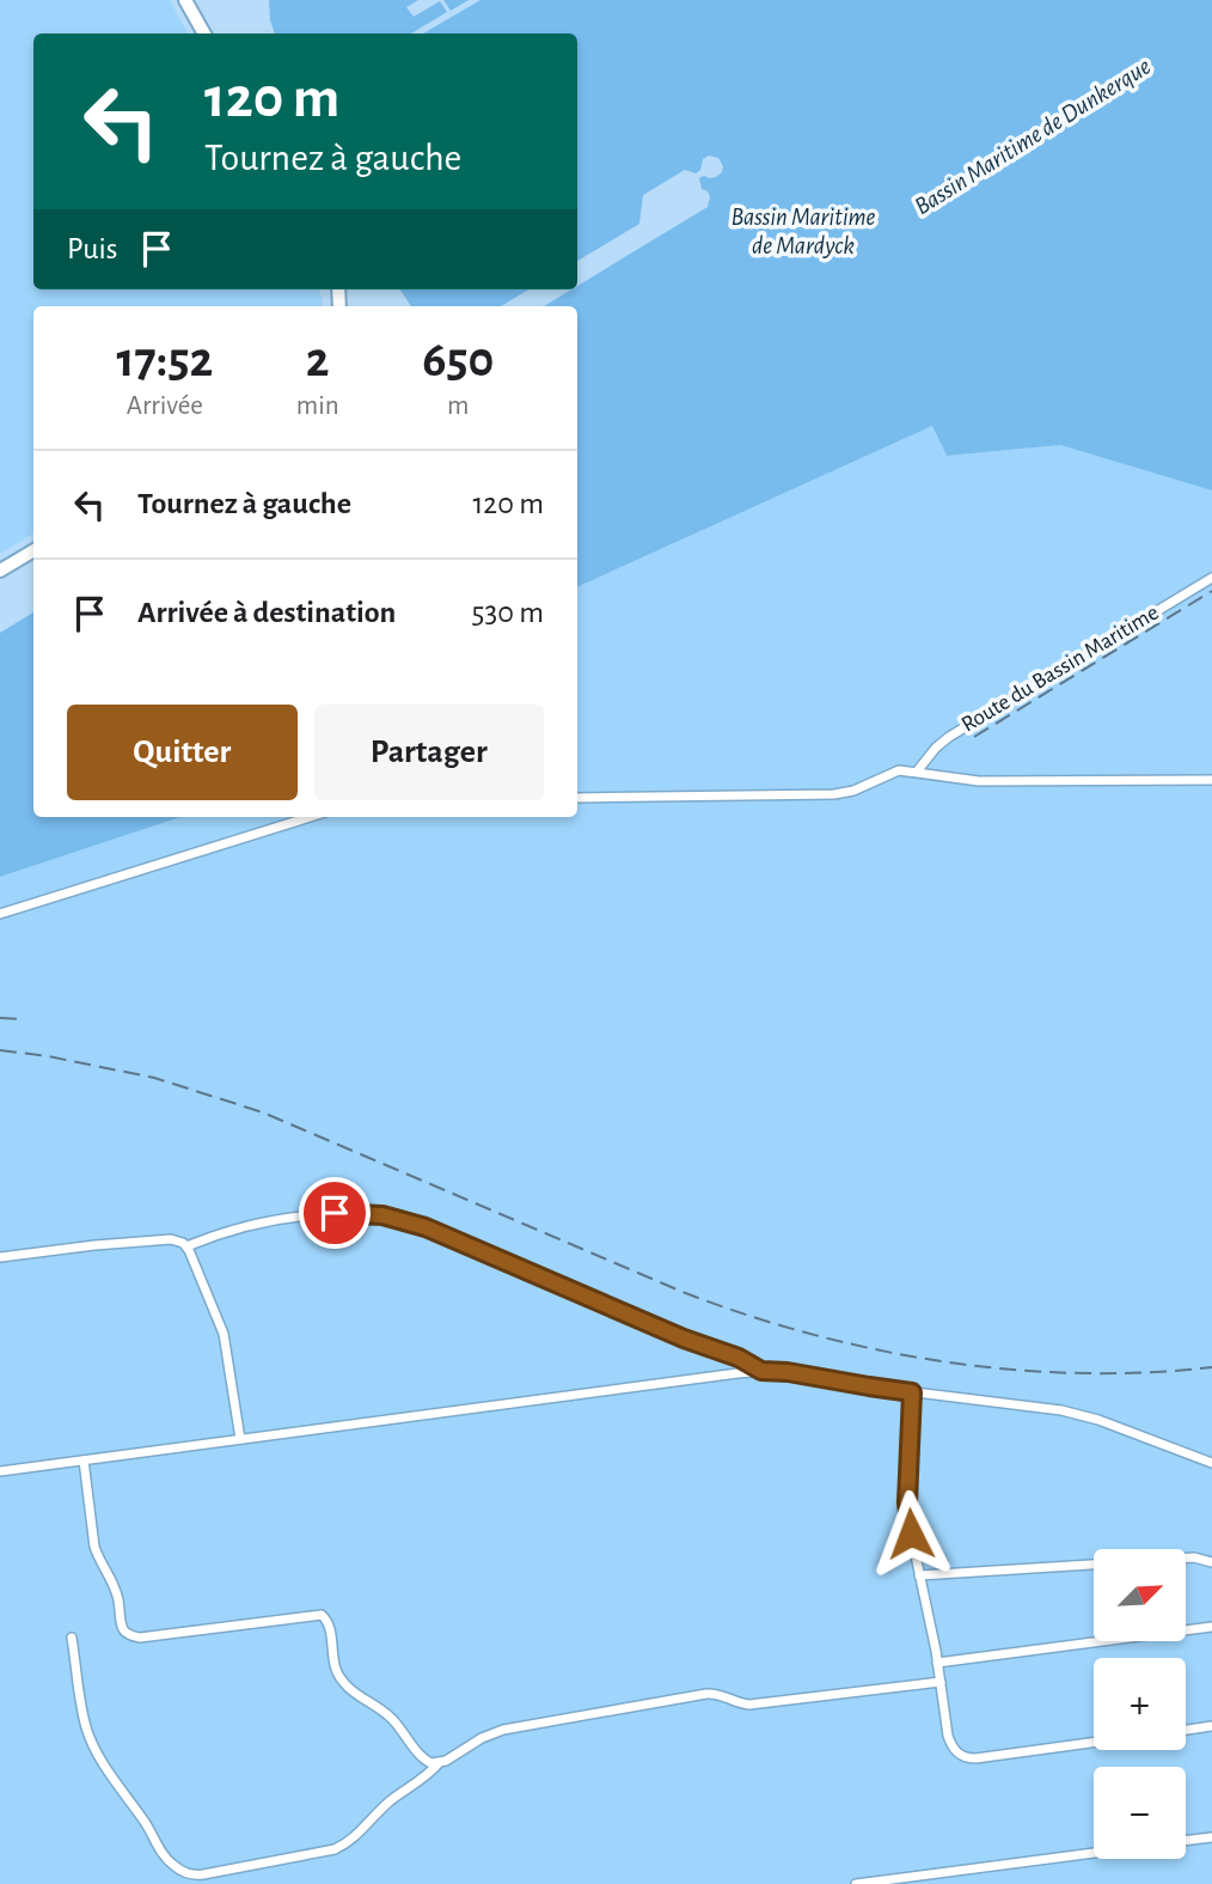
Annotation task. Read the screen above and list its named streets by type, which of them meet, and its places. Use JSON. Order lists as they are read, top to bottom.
{
  "streets": {
    "street": ["Route du Bassin Maritime"]
  },
  "water": ["Bassin Maritime de Dunkerque", "Bassin Maritime de Mardyck"],
  "north": "top right",
  "page": {
    "turn": ["120 m", "Tournez à gauche"],
    "then": "Puis",
    "eta": [
      "17:52",
      "Arrivée",
      "2",
      "min",
      "650",
      "m"
    ],
    "list": [
      {
        "name": "Tournez à gauche",
        "value": "120 m"
      },
      {
        "name": "Arrivée à destination",
        "value": "530 m"
      }
    ],
    "buttons": ["Quitter", "Partager"],
    "map_buttons": ["+", "−"]
  }
}
